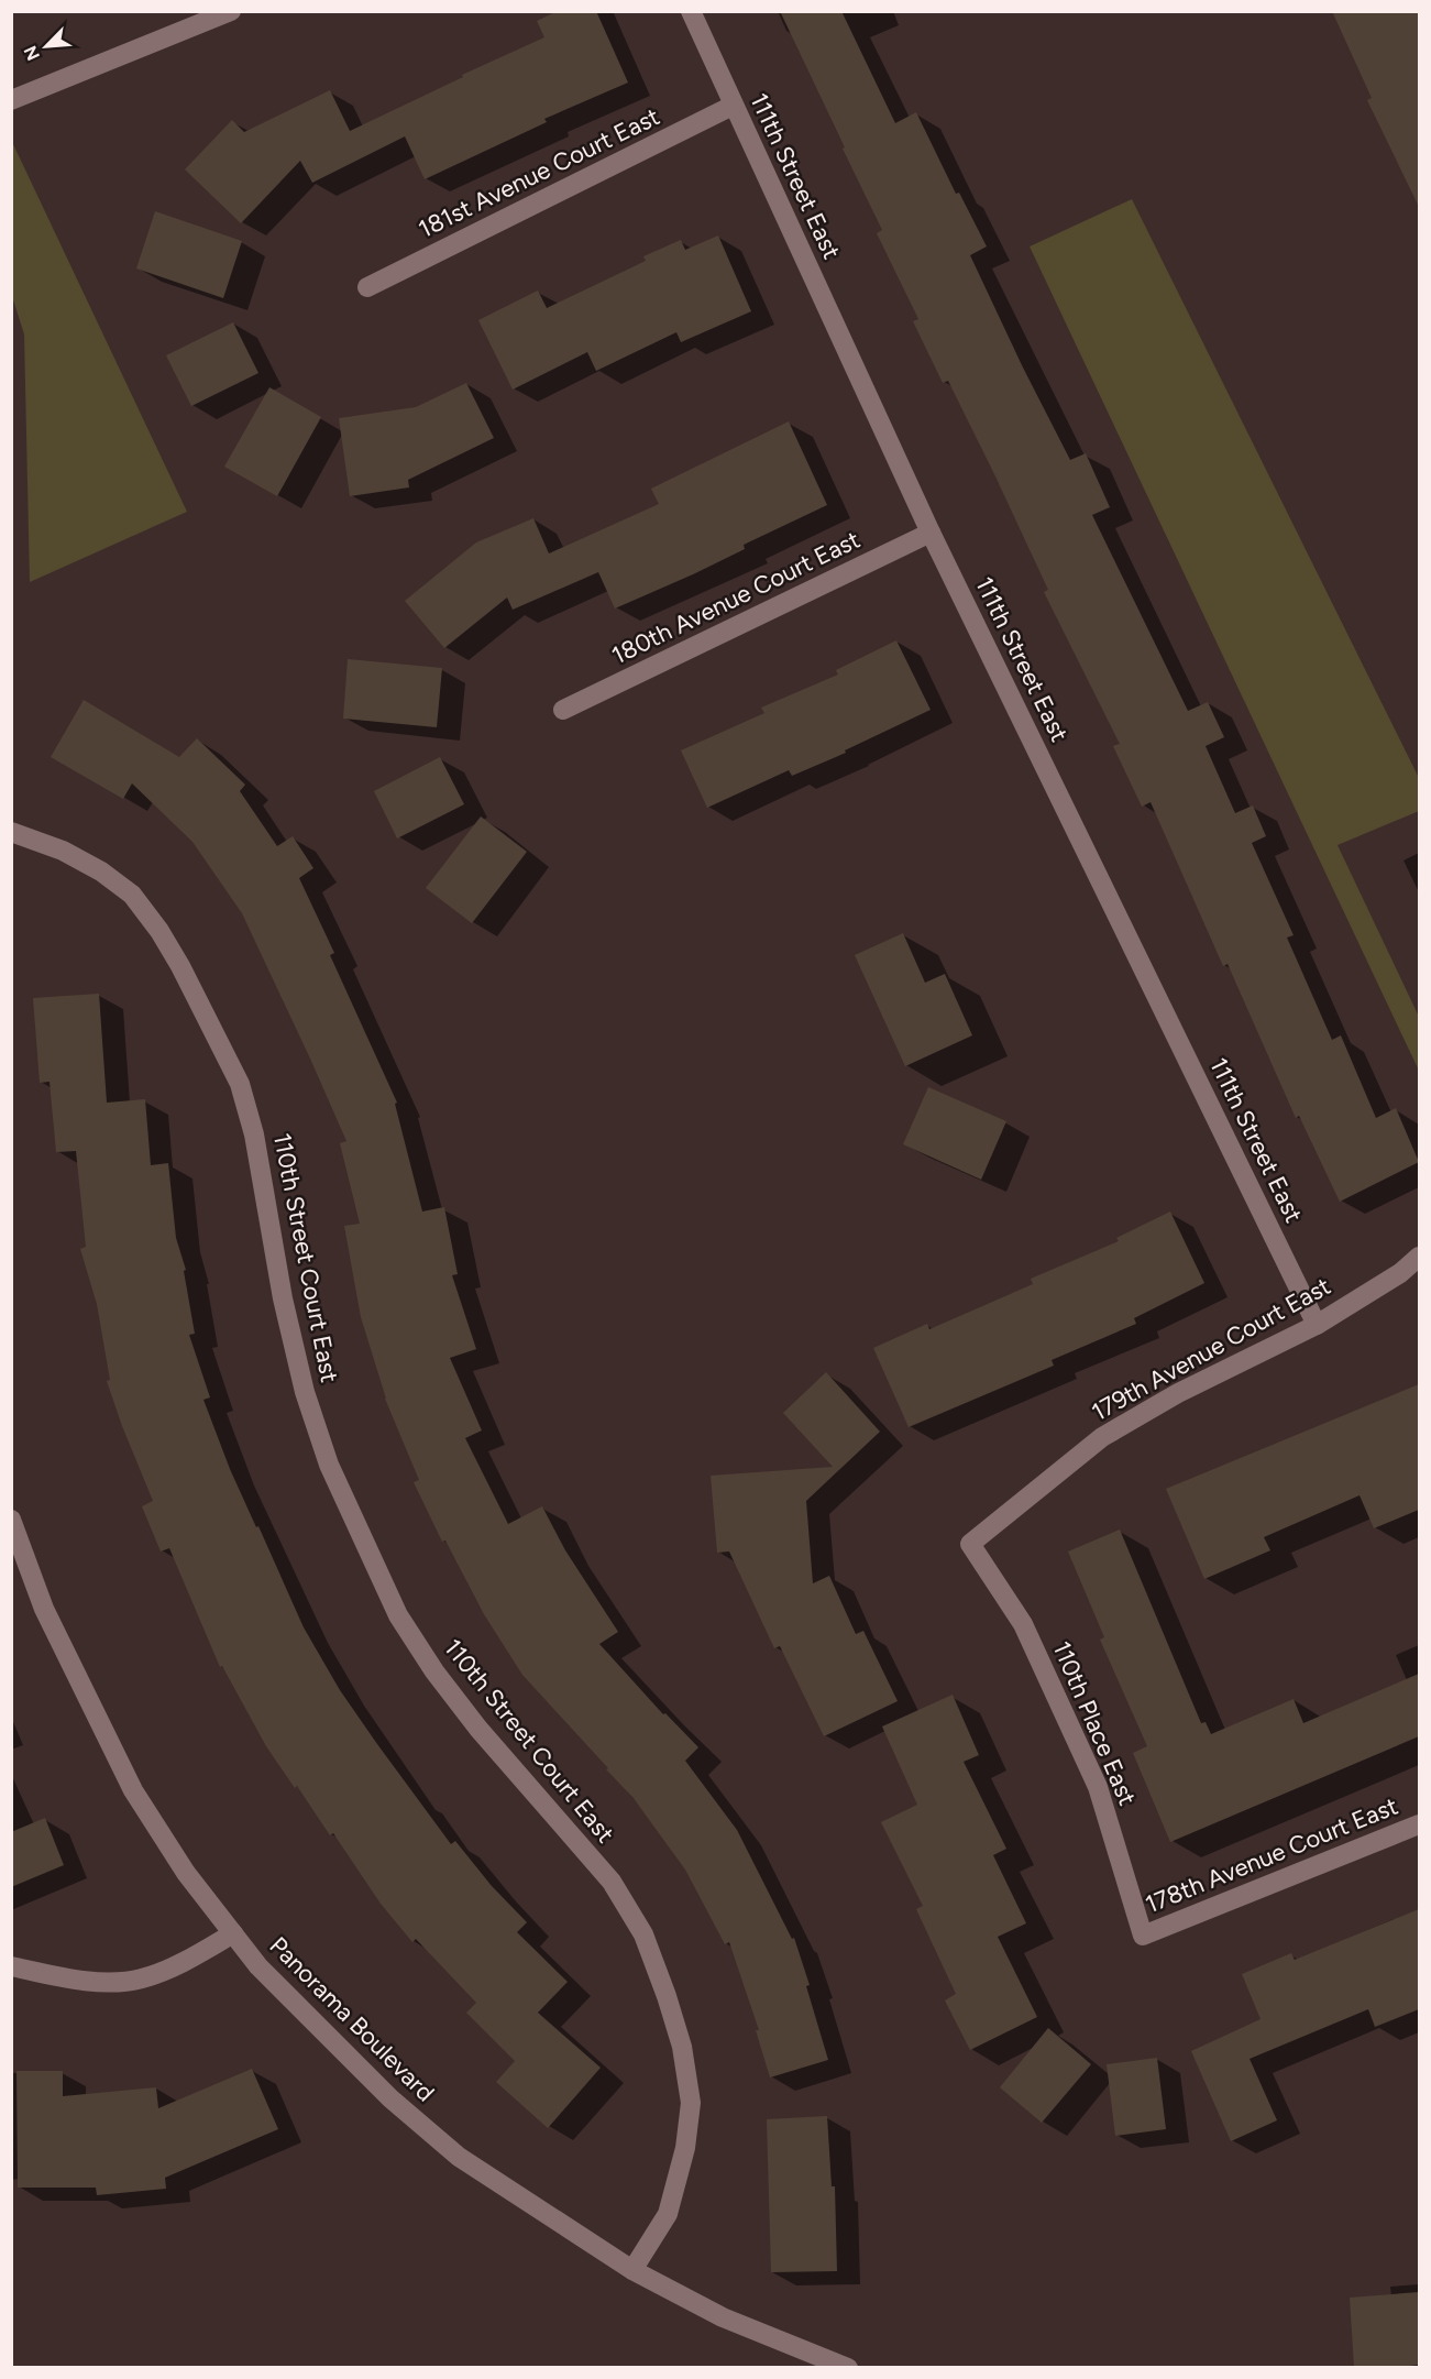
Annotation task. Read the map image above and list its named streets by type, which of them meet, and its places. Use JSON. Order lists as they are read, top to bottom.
{
  "streets": {
    "street": [
      "181st Avenue Court East",
      "111th Street East",
      "180th Avenue Court East",
      "110th Street Court East",
      "179th Avenue Court East",
      "110th Place East",
      "178th Avenue Court East",
      "Panorama Boulevard"
    ]
  },
  "crossings": [
    ["181st Avenue Court East", "111th Street East"],
    ["111th Street East", "180th Avenue Court East"],
    ["111th Street East", "179th Avenue Court East"],
    ["110th Street Court East", "Panorama Boulevard"],
    ["179th Avenue Court East", "110th Place East"],
    ["110th Place East", "178th Avenue Court East"]
  ],
  "north": "bottom left"
}
